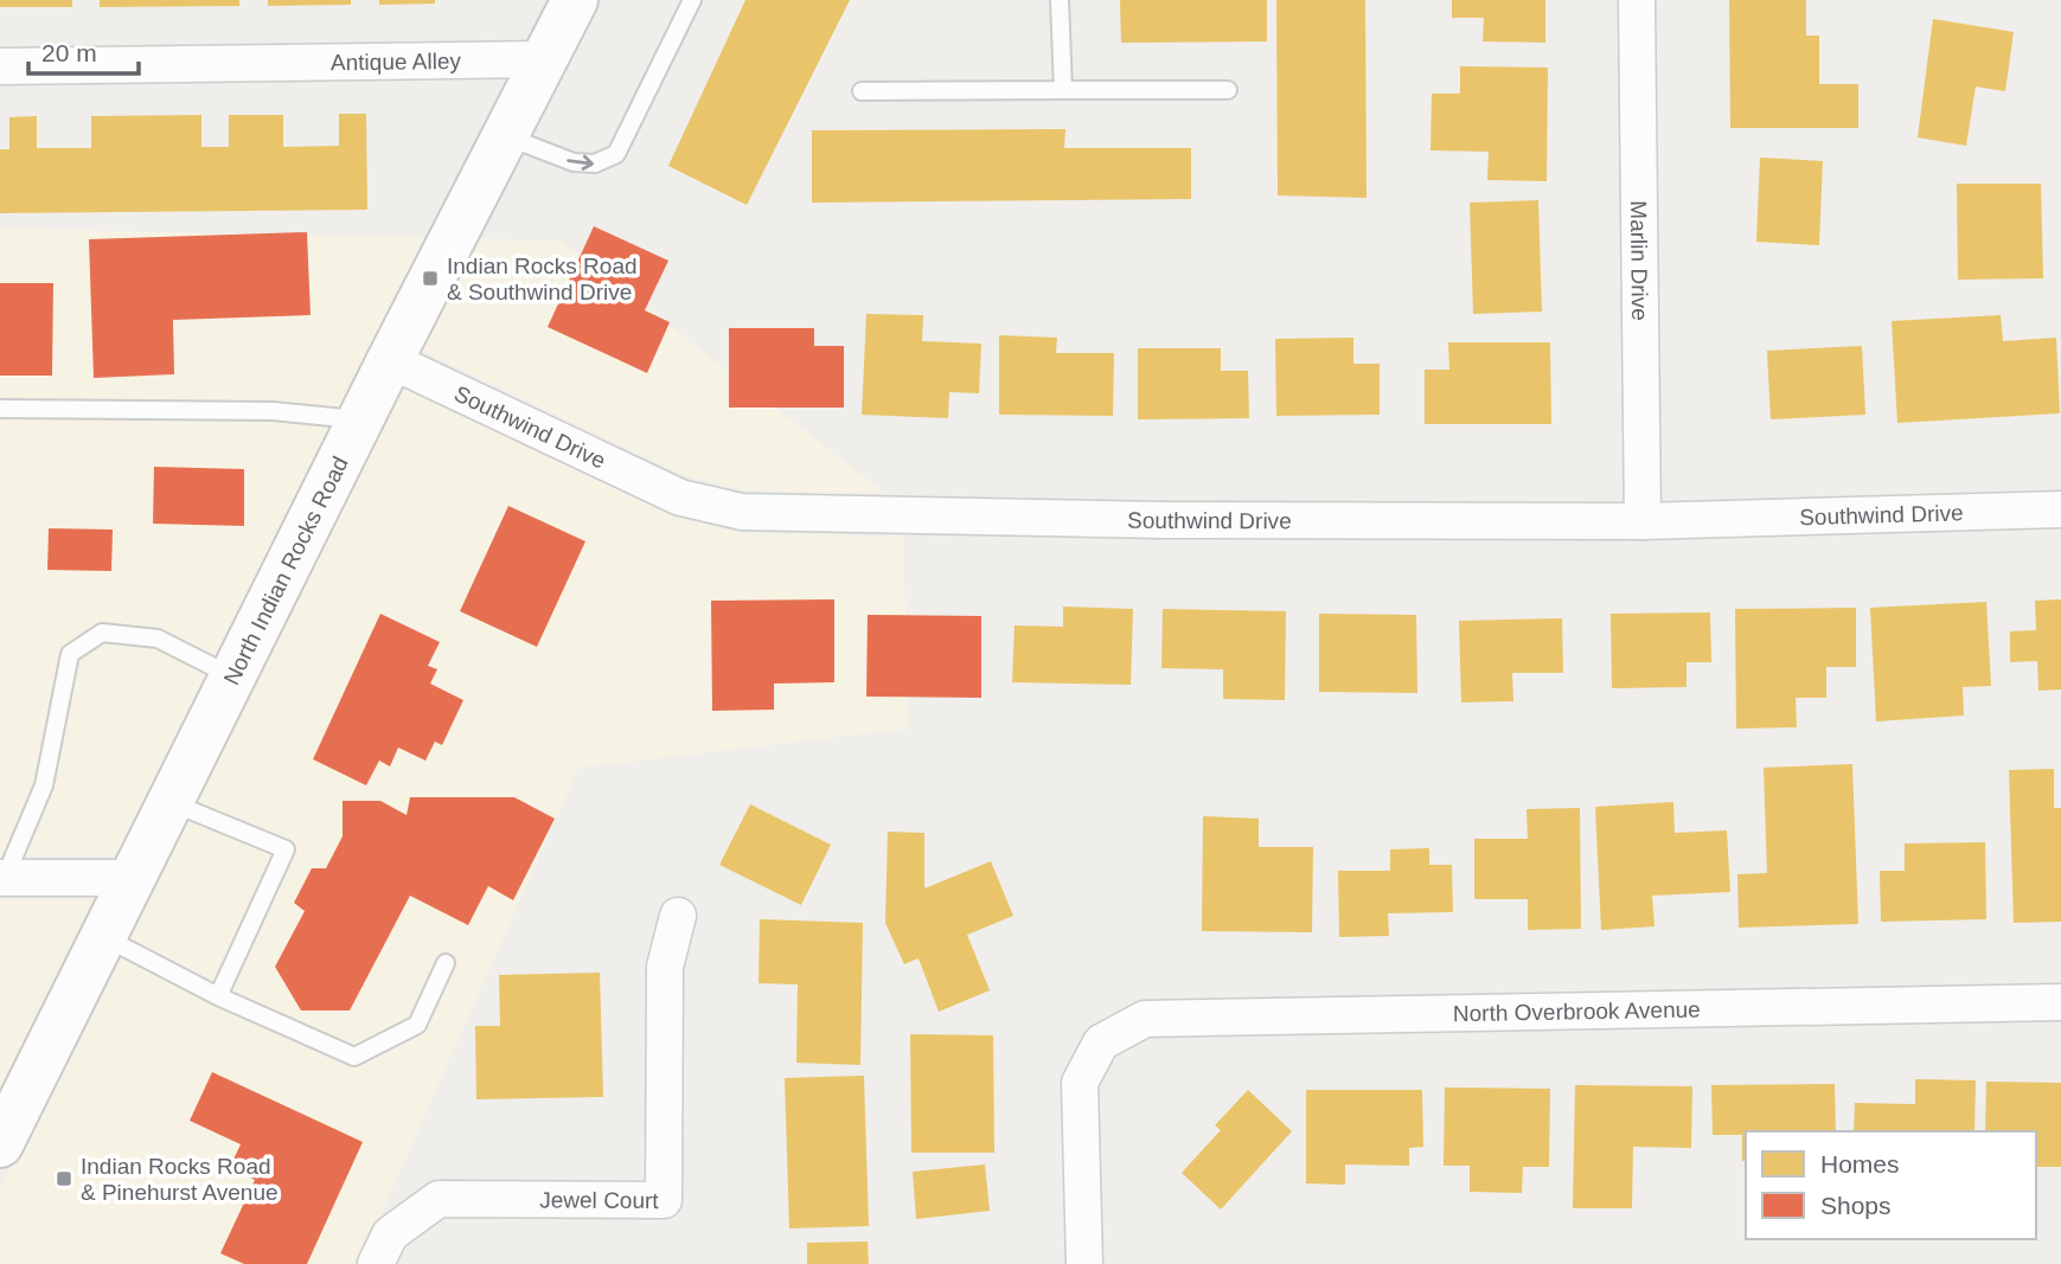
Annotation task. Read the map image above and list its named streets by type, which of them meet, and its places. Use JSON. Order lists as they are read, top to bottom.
{
  "streets": {
    "street": [
      "Antique Alley",
      "Marlin Drive",
      "Southwind Drive",
      "North Indian Rocks Road",
      "North Overbrook Avenue",
      "Jewel Court"
    ]
  },
  "crossings": [
    ["Antique Alley", "North Indian Rocks Road"],
    ["Marlin Drive", "Southwind Drive"],
    ["Southwind Drive", "North Indian Rocks Road"]
  ],
  "places": {
    "transit": ["Indian Rocks Road & Southwind Drive", "Indian Rocks Road & Pinehurst Avenue"]
  },
  "legend": ["Homes", "Shops"],
  "scale_bar": "20 m"
}
